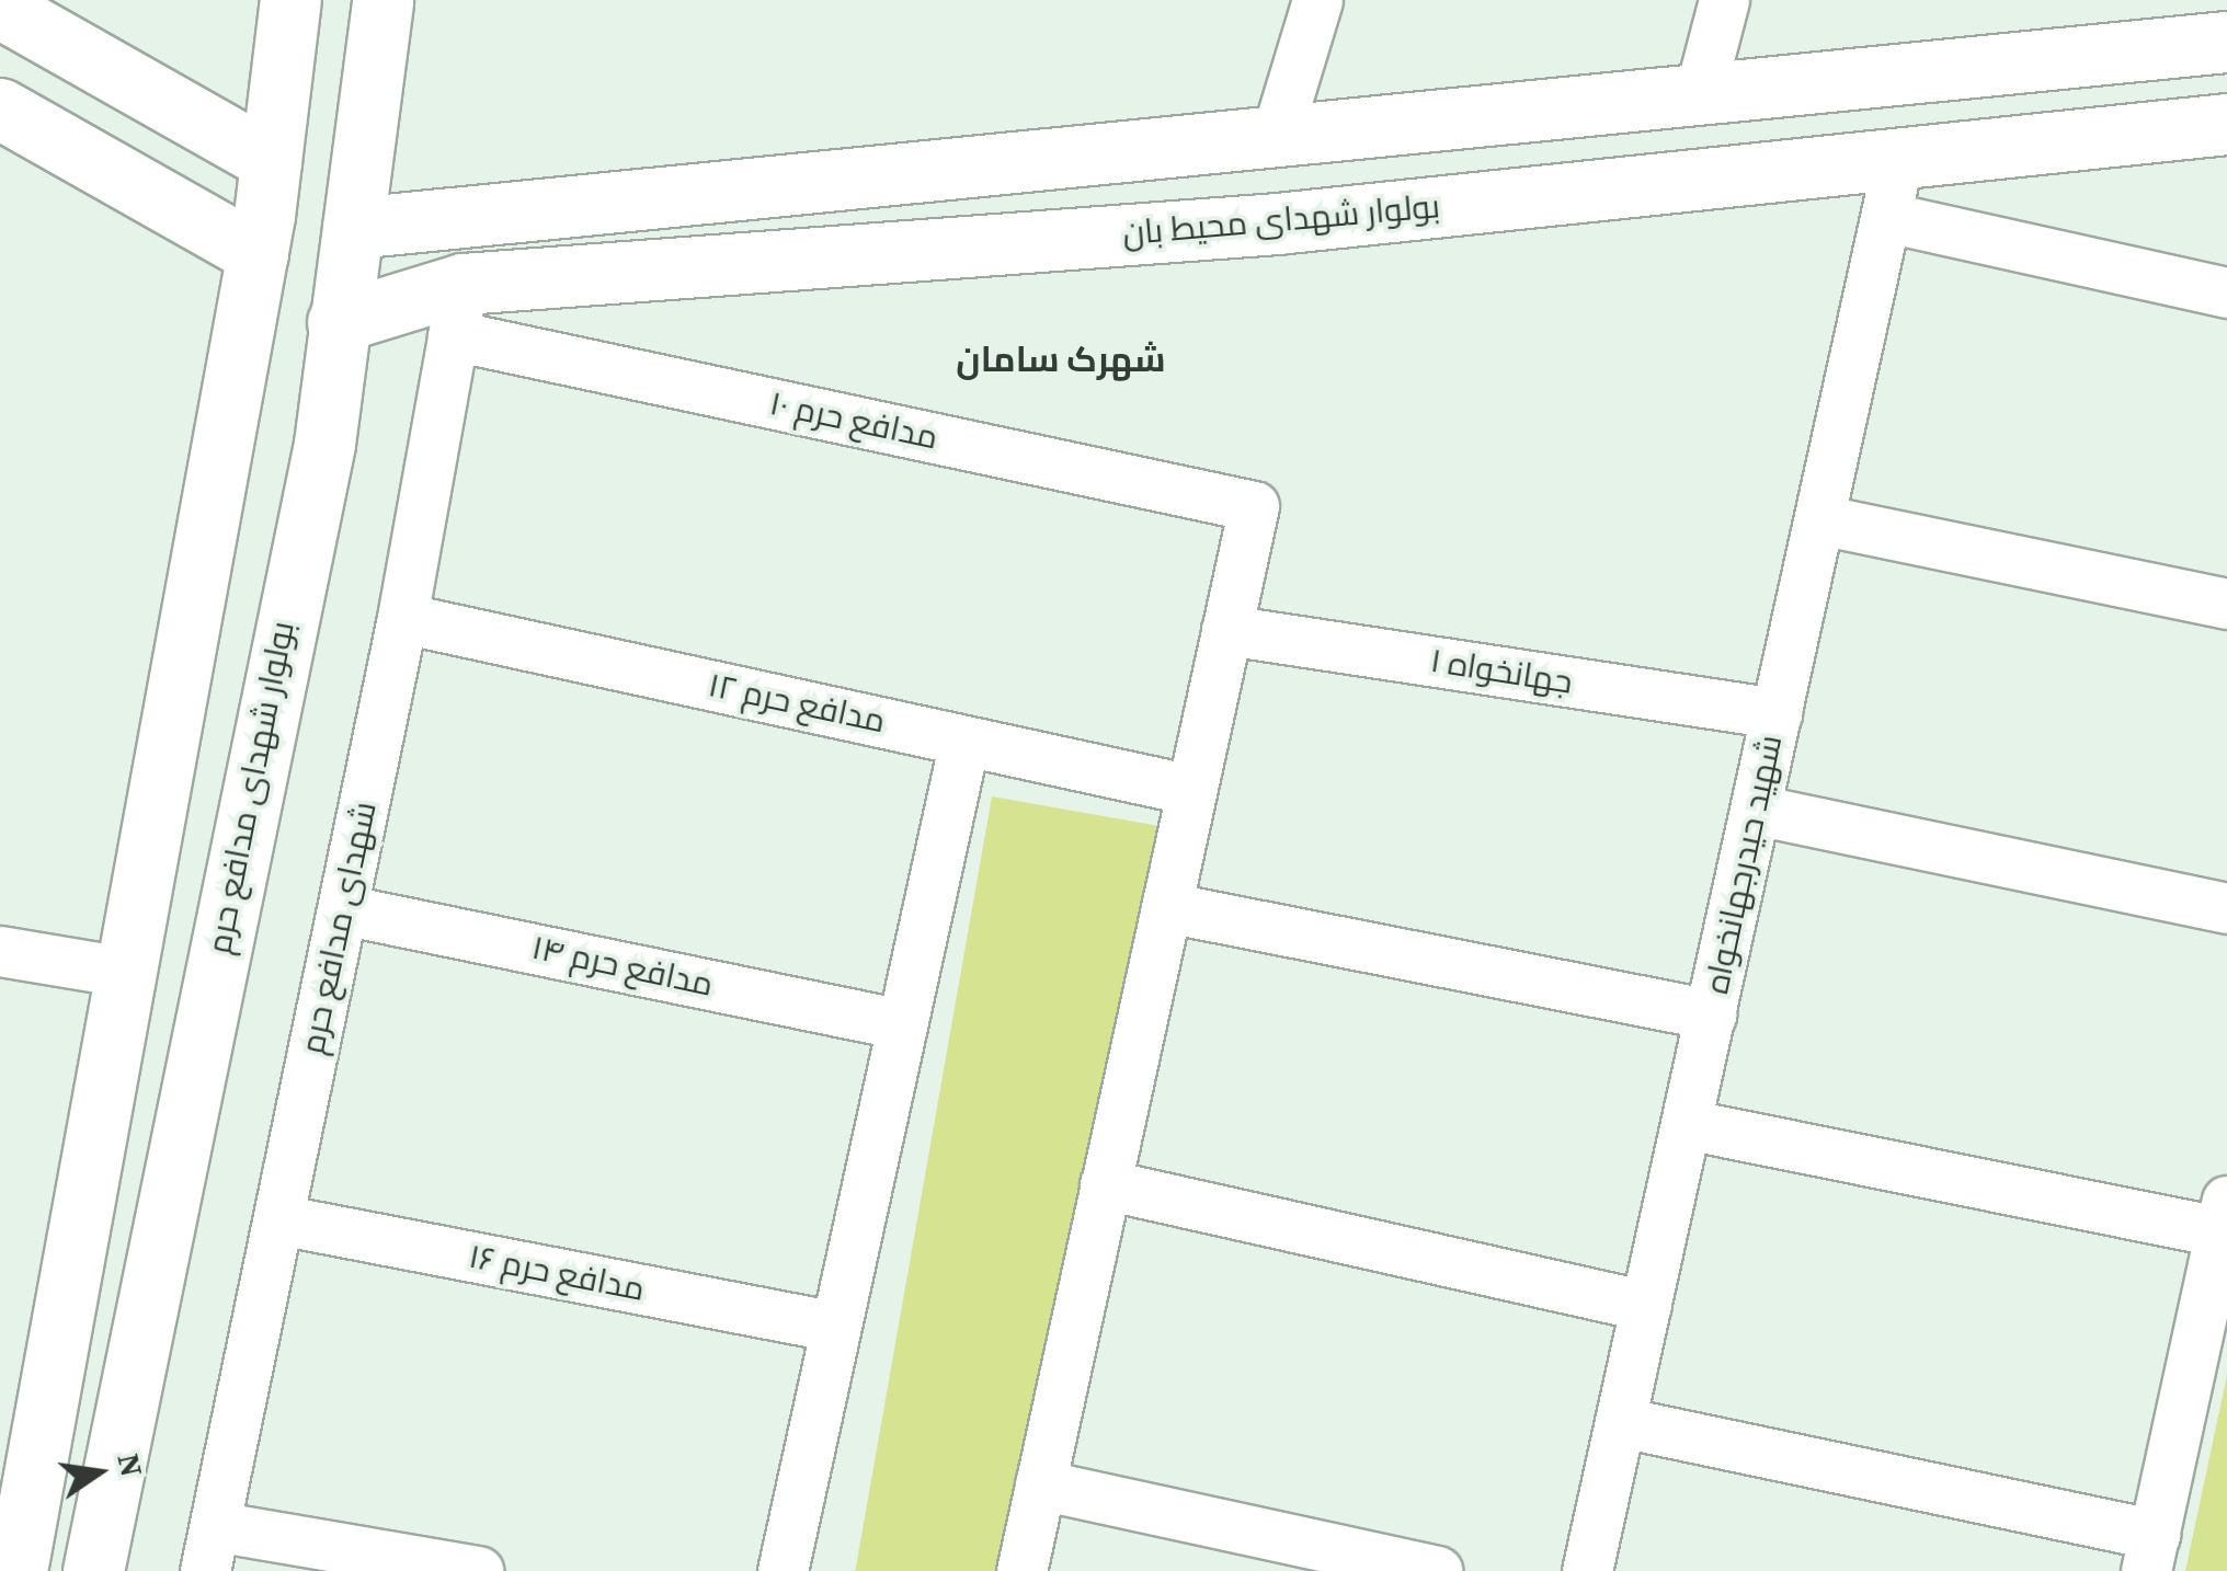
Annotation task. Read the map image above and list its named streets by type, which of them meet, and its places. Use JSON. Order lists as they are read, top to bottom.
{
  "streets": {
    "street": [
      "بولوار شهدای محیط بان",
      "مدافع حرم ۱۰",
      "جهانخواه ۱",
      "مدافع حرم ۱۲",
      "بولوار شهدای مدافع حرم",
      "شهید حیدرجهانخواه",
      "شهدای مدافع حرم",
      "مدافع حرم ۱۴",
      "مدافع حرم ۱۶"
    ]
  },
  "crossings": [
    ["بولوار شهدای محیط بان", "مدافع حرم ۱۰"],
    ["بولوار شهدای محیط بان", "بولوار شهدای مدافع حرم"],
    ["بولوار شهدای محیط بان", "شهید حیدرجهانخواه"],
    ["بولوار شهدای محیط بان", "شهدای مدافع حرم"],
    ["مدافع حرم ۱۰", "جهانخواه ۱"],
    ["مدافع حرم ۱۰", "شهدای مدافع حرم"],
    ["جهانخواه ۱", "شهید حیدرجهانخواه"],
    ["مدافع حرم ۱۲", "شهدای مدافع حرم"],
    ["شهدای مدافع حرم", "مدافع حرم ۱۴"],
    ["شهدای مدافع حرم", "مدافع حرم ۱۶"]
  ],
  "districts": ["شهرک سامان"],
  "north": "right"
}
